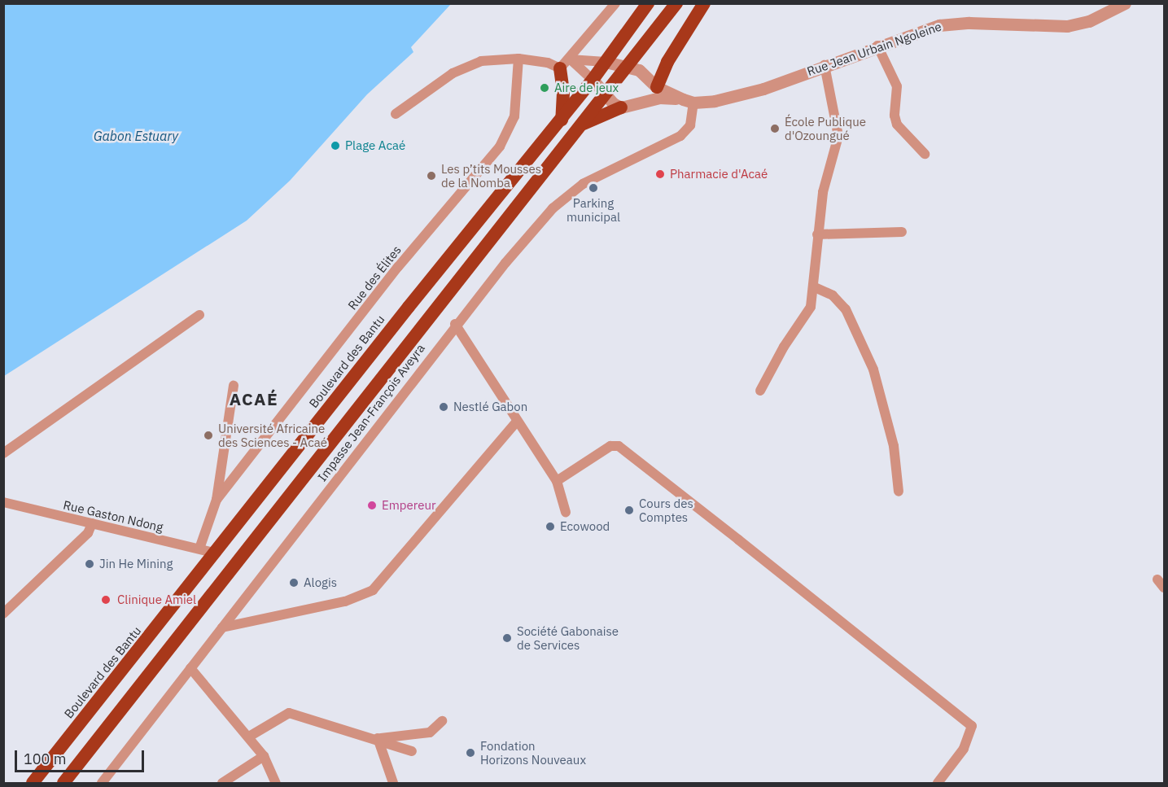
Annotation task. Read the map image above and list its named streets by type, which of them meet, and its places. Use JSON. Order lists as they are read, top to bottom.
{
  "streets": {
    "highway": ["Boulevard des Bantu"],
    "street": [
      "Rue Jean Urbain Ngoleine",
      "Rue des Élites",
      "Impasse Jean-François Aveyra",
      "Rue Gaston Ndong"
    ]
  },
  "crossings": [
    ["Rue Jean Urbain Ngoleine", "Impasse Jean-François Aveyra"],
    ["Boulevard des Bantu", "Rue Gaston Ndong"]
  ],
  "districts": ["ACAÉ"],
  "water": ["Gabon Estuary"],
  "places": [
    "Aire de jeux",
    "École Publique d'Ozoungué",
    "Plage Acaé",
    "Pharmacie d'Acaé",
    "Les p’tits Mousses de la Nomba",
    "Parking municipal",
    "Nestlé Gabon",
    "Université Africaine des Sciences - Acaé",
    "Empereur",
    "Cours des Comptes",
    "Ecowood",
    "Jin He Mining",
    "Alogis",
    "Clinique Amiel",
    "Société Gabonaise de Services",
    "Fondation Horizons Nouveaux"
  ],
  "scale_bar": "100 m"
}
